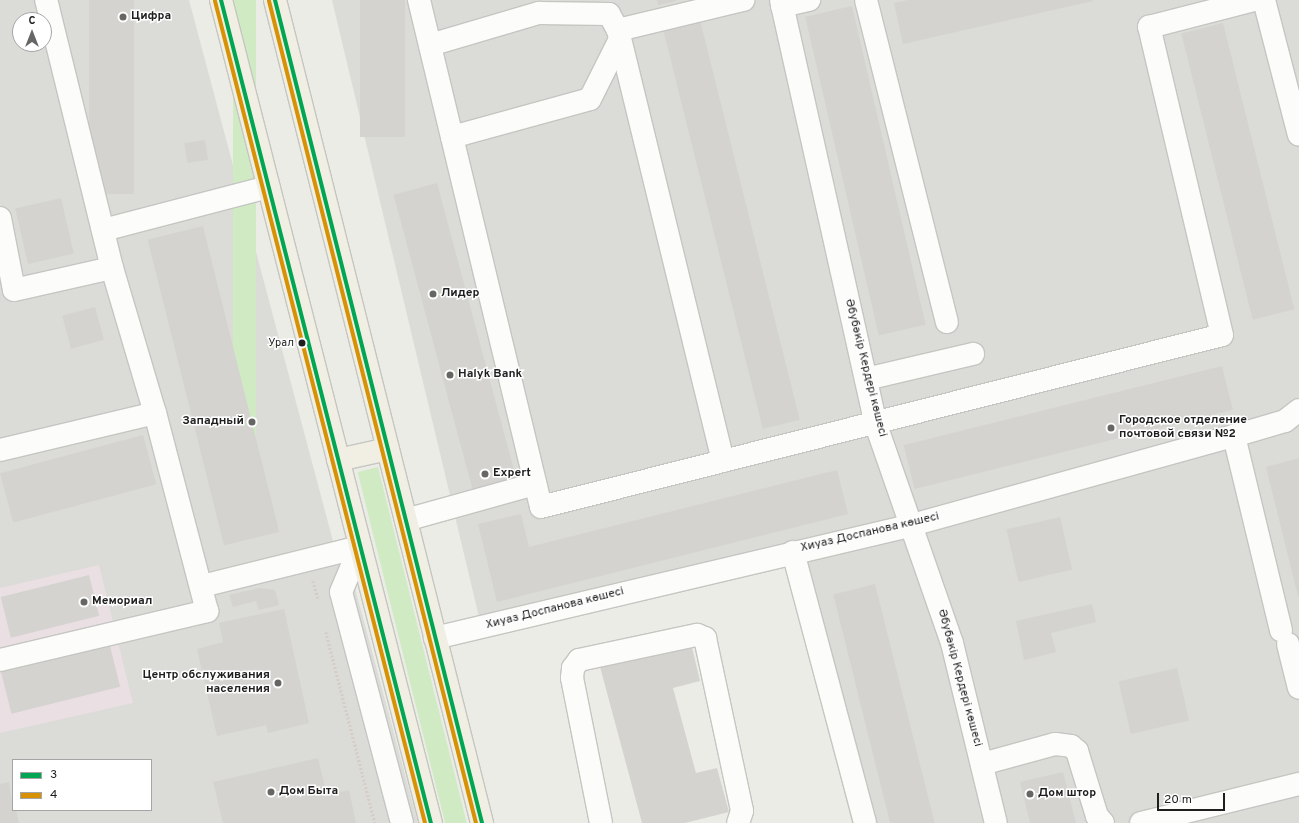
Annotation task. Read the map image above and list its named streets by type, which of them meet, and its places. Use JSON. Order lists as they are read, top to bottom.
{
  "streets": {
    "street": ["Әбубәкір Кердері көшесі", "Хиуаз Доспанова көшесі"]
  },
  "crossings": [
    ["Әбубәкір Кердері көшесі", "Хиуаз Доспанова көшесі"]
  ],
  "places": [
    "Цифра",
    "Лидер",
    "Урал",
    "Halyk Bank",
    "Западный",
    "Городское отделение почтовой связи №2",
    "Expert",
    "Мемориал",
    "Центр обслуживания наcеления",
    "Дом Быта",
    "Дом штор"
  ],
  "lines": ["transit line 3", "transit line 4"],
  "legend": ["3", "4"],
  "scale_bar": "20 m",
  "north": "top"
}
